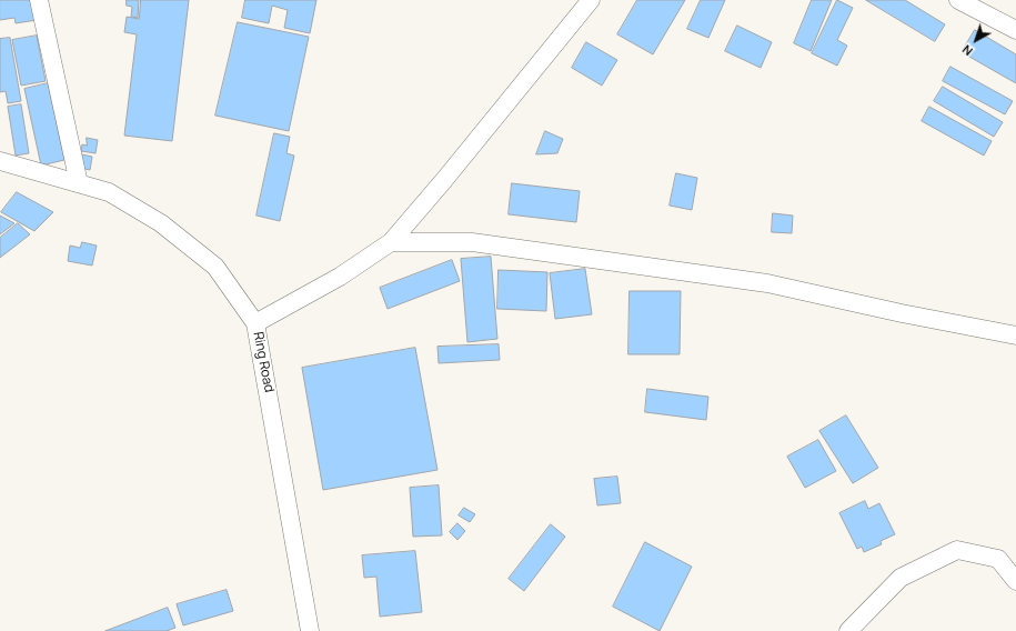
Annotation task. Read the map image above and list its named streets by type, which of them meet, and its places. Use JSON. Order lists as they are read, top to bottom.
{
  "streets": {
    "street": ["Ring Road"]
  },
  "north": "bottom left"
}
